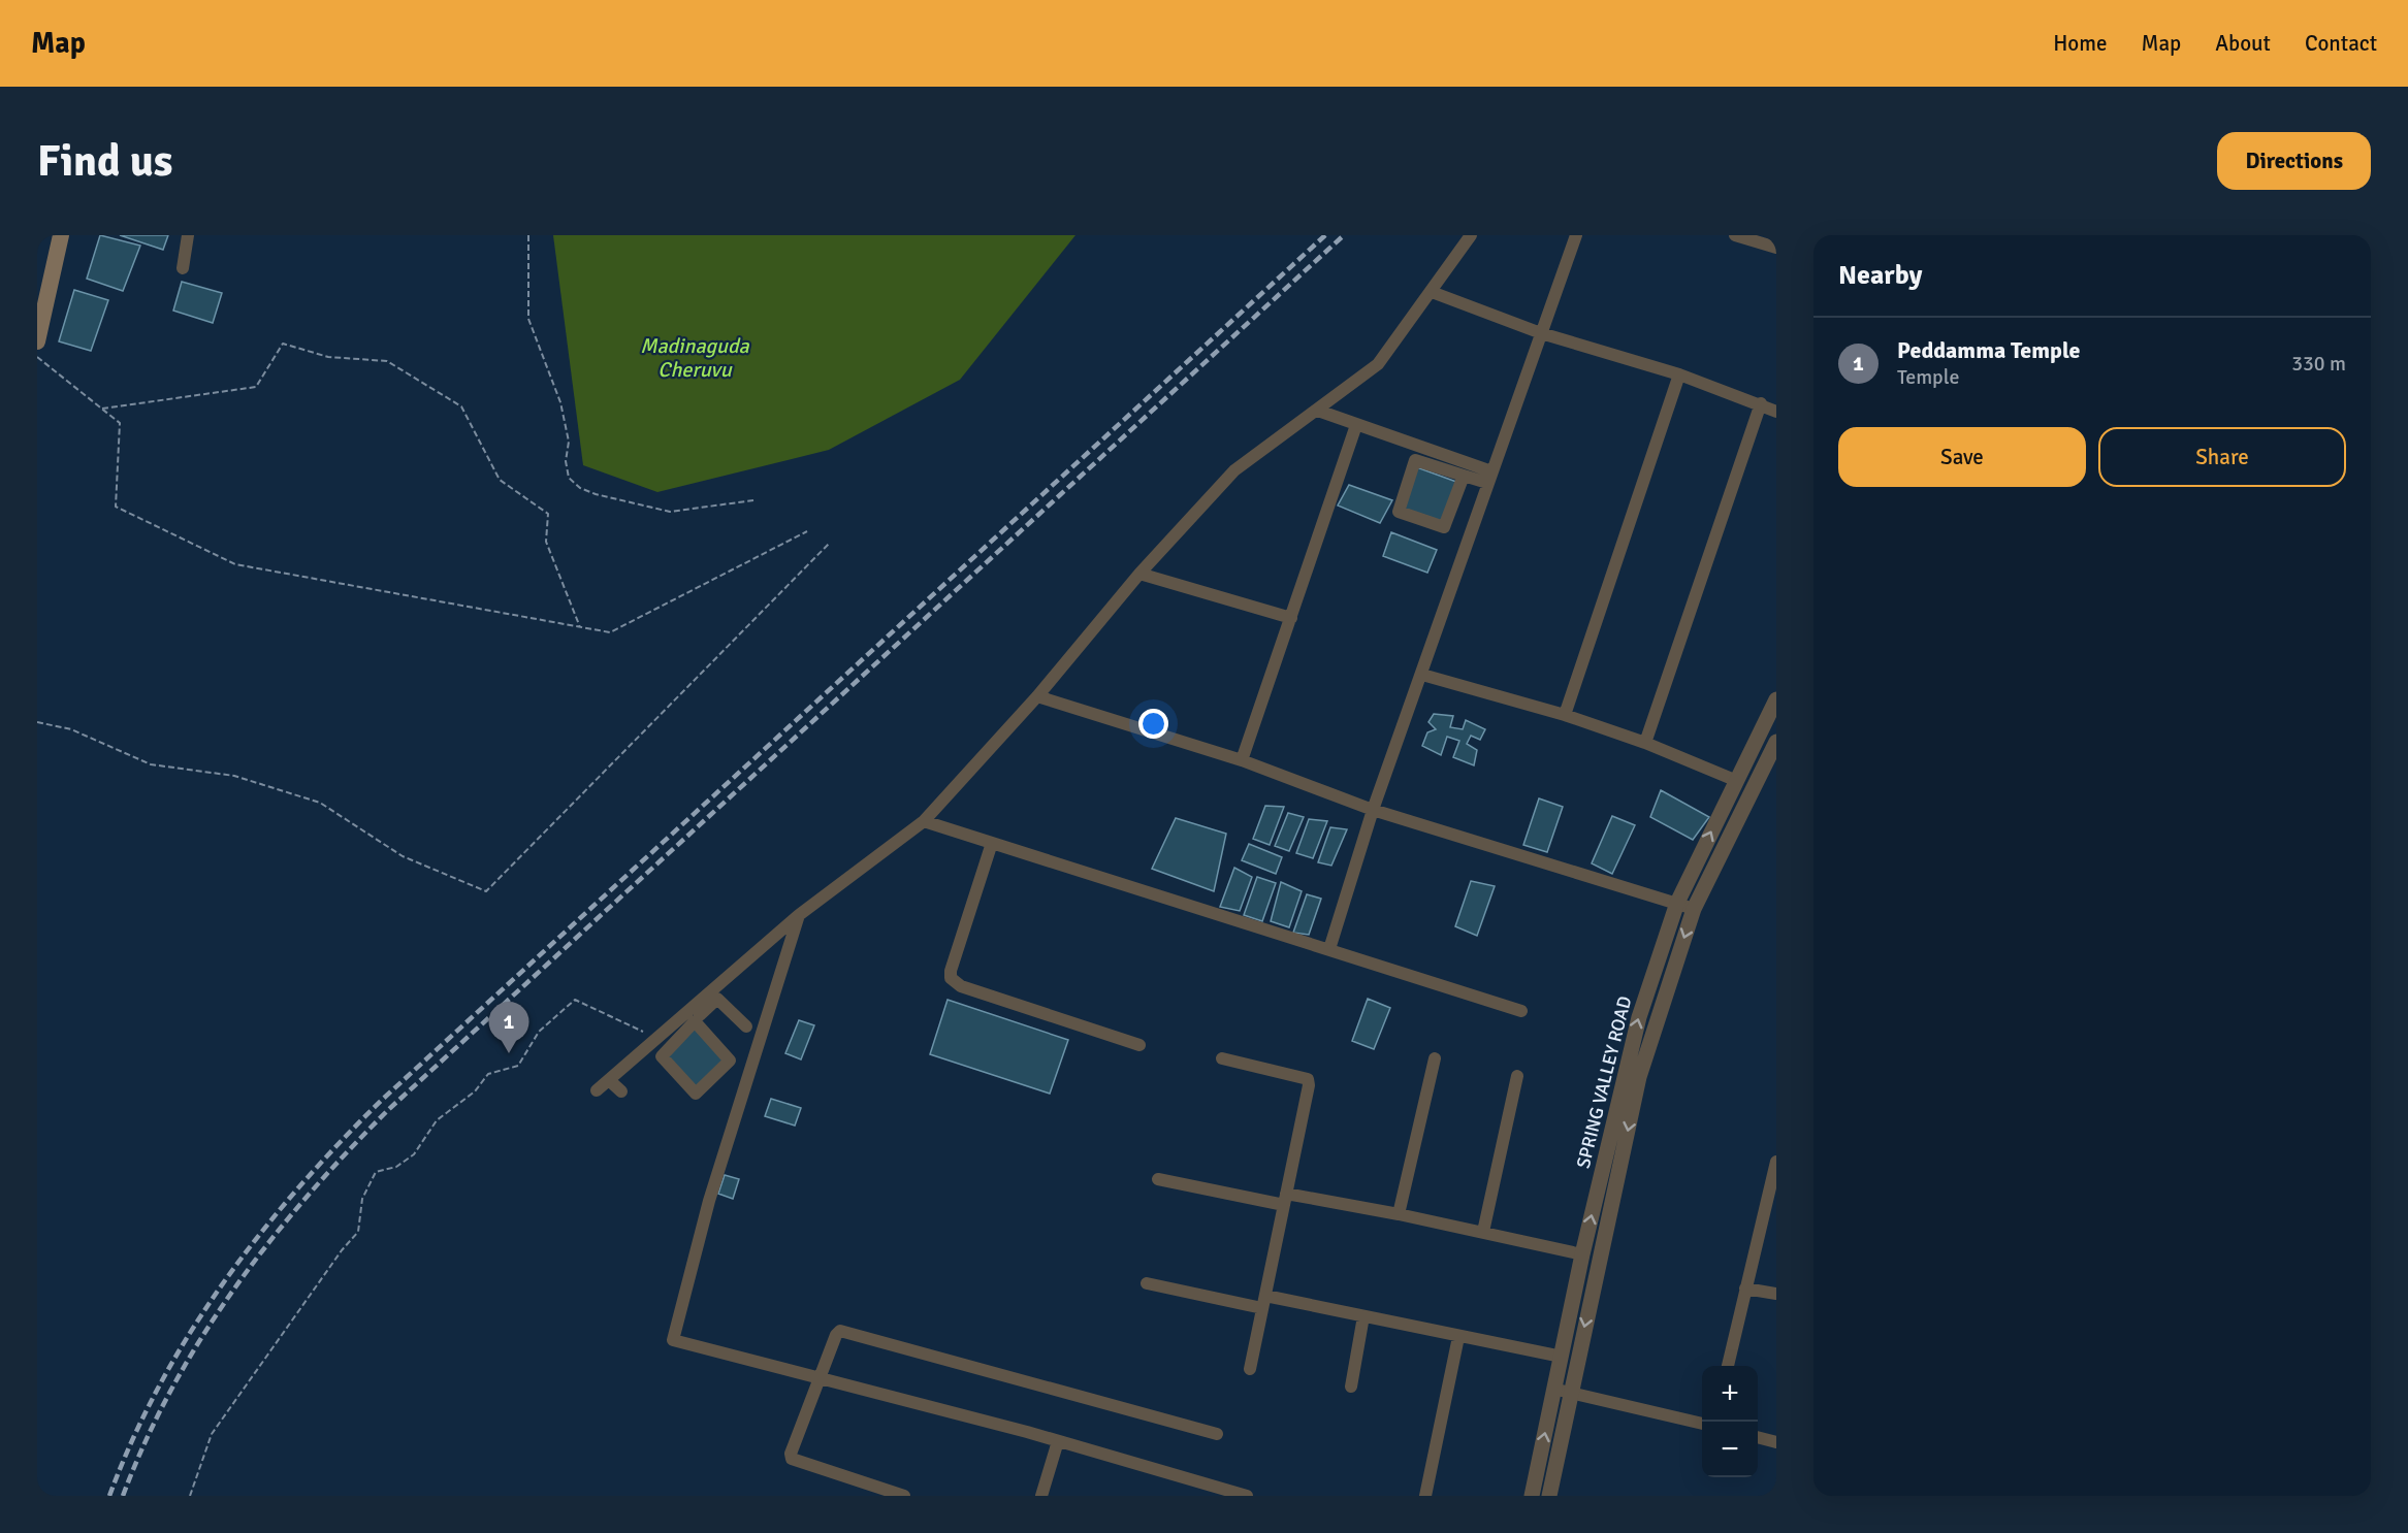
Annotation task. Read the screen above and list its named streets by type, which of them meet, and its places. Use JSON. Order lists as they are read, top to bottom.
{
  "streets": {
    "street": ["SPRING VALLEY ROAD"]
  },
  "water": ["Madinaguda Cheruvu"],
  "page": {
    "header": "Map",
    "nav": [
      "Home",
      "Map",
      "About",
      "Contact"
    ],
    "buttons": [
      "Directions",
      ["Save", "Share"]
    ],
    "title": "Find us",
    "heading": "Nearby",
    "list": [
      {
        "mark": "1",
        "name": "Peddamma Temple",
        "note": "Temple",
        "value": "330 m"
      }
    ],
    "pins": "1",
    "map_buttons": ["+", "−"]
  }
}
